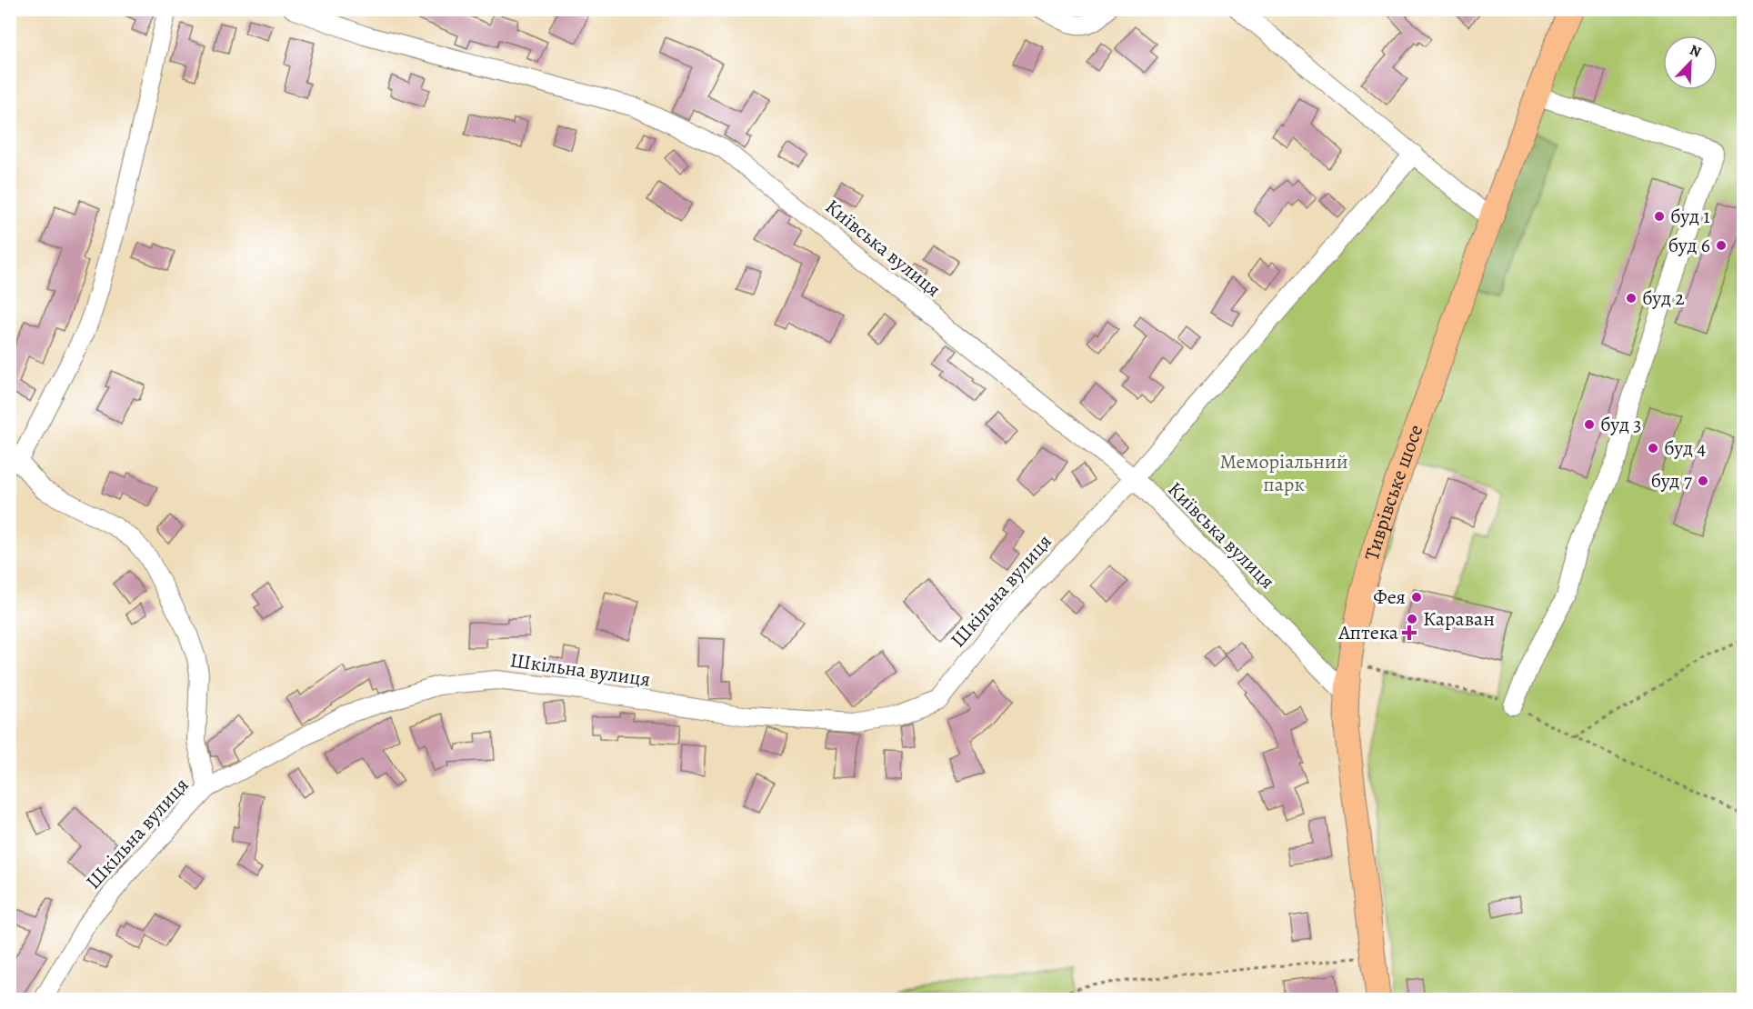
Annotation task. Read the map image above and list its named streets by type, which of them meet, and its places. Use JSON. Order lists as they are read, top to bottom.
{
  "streets": {
    "main road": ["Тиврівське шосе"],
    "street": ["Київська вулиця", "Шкільна вулиця"]
  },
  "crossings": [
    ["Київська вулиця", "Тиврівське шосе"],
    ["Київська вулиця", "Шкільна вулиця"]
  ],
  "parks": ["Меморіальний парк"],
  "places": {
    "other": [
      "буд 1",
      "буд 6",
      "буд 2",
      "буд 3",
      "буд 4",
      "буд 7",
      "Фея",
      "Караван"
    ],
    "health": ["Аптека"]
  },
  "north": "top right"
}
